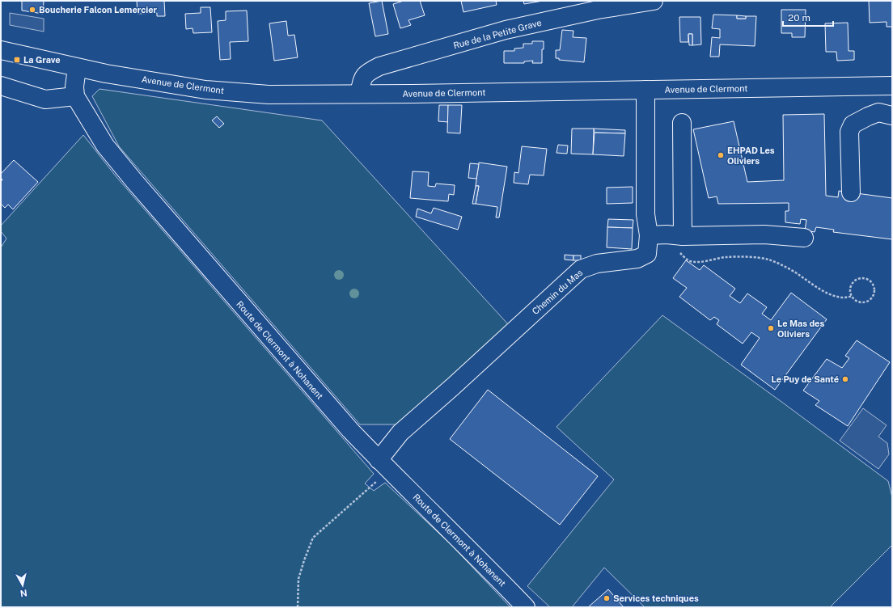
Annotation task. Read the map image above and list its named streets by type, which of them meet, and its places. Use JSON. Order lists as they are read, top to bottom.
{
  "streets": {
    "street": [
      "Rue de la Petite Grave",
      "Avenue de Clermont",
      "Chemin du Mas",
      "Route de Clermont à Nohanent"
    ]
  },
  "crossings": [
    ["Rue de la Petite Grave", "Avenue de Clermont"],
    ["Avenue de Clermont", "Chemin du Mas"],
    ["Chemin du Mas", "Route de Clermont à Nohanent"]
  ],
  "places": {
    "other": [
      "Boucherie Falcon Lemercier",
      "EHPAD Les Oliviers",
      "Le Mas des Oliviers",
      "Le Puy de Santé",
      "Services techniques"
    ],
    "transit": ["La Grave"]
  },
  "scale_bar": "20 m",
  "north": "bottom"
}
